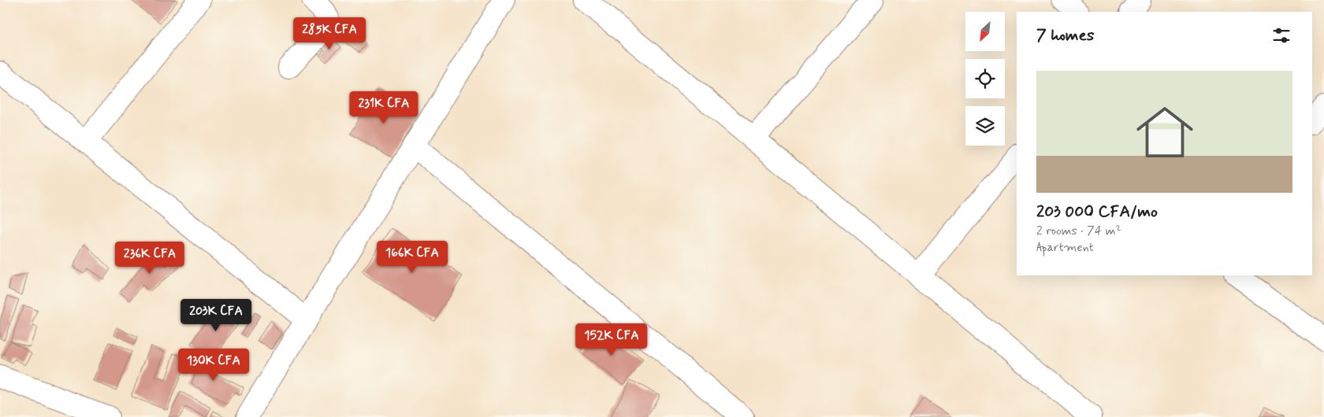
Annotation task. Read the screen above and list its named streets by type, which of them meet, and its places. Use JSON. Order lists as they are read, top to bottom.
{
  "north": "bottom left",
  "page": {
    "heading": "7 homes",
    "price": [
      "285K CFA",
      "231K CFA",
      "166K CFA",
      "236K CFA",
      "203K CFA",
      "152K CFA",
      "130K CFA"
    ],
    "list": [
      {
        "name": "203 000 CFA/mo",
        "note": "2 rooms · 74 m² · Apartment"
      }
    ]
  }
}
